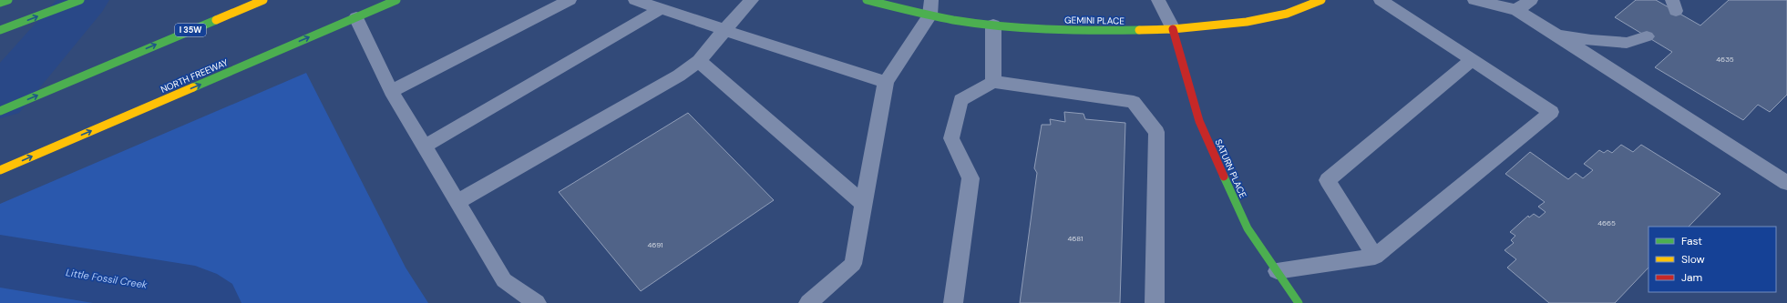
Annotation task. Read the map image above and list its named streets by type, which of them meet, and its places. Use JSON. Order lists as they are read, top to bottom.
{
  "streets": {
    "main road": [
      "GEMINI PLACE",
      "I 35W",
      "NORTH FREEWAY",
      "SATURN PLACE"
    ]
  },
  "crossings": [
    ["GEMINI PLACE", "SATURN PLACE"]
  ],
  "water": ["Little Fossil Creek"],
  "house_numbers": [
    "4635",
    "4665",
    "4681",
    "4691"
  ],
  "legend": ["Fast", "Slow", "Jam"]
}
